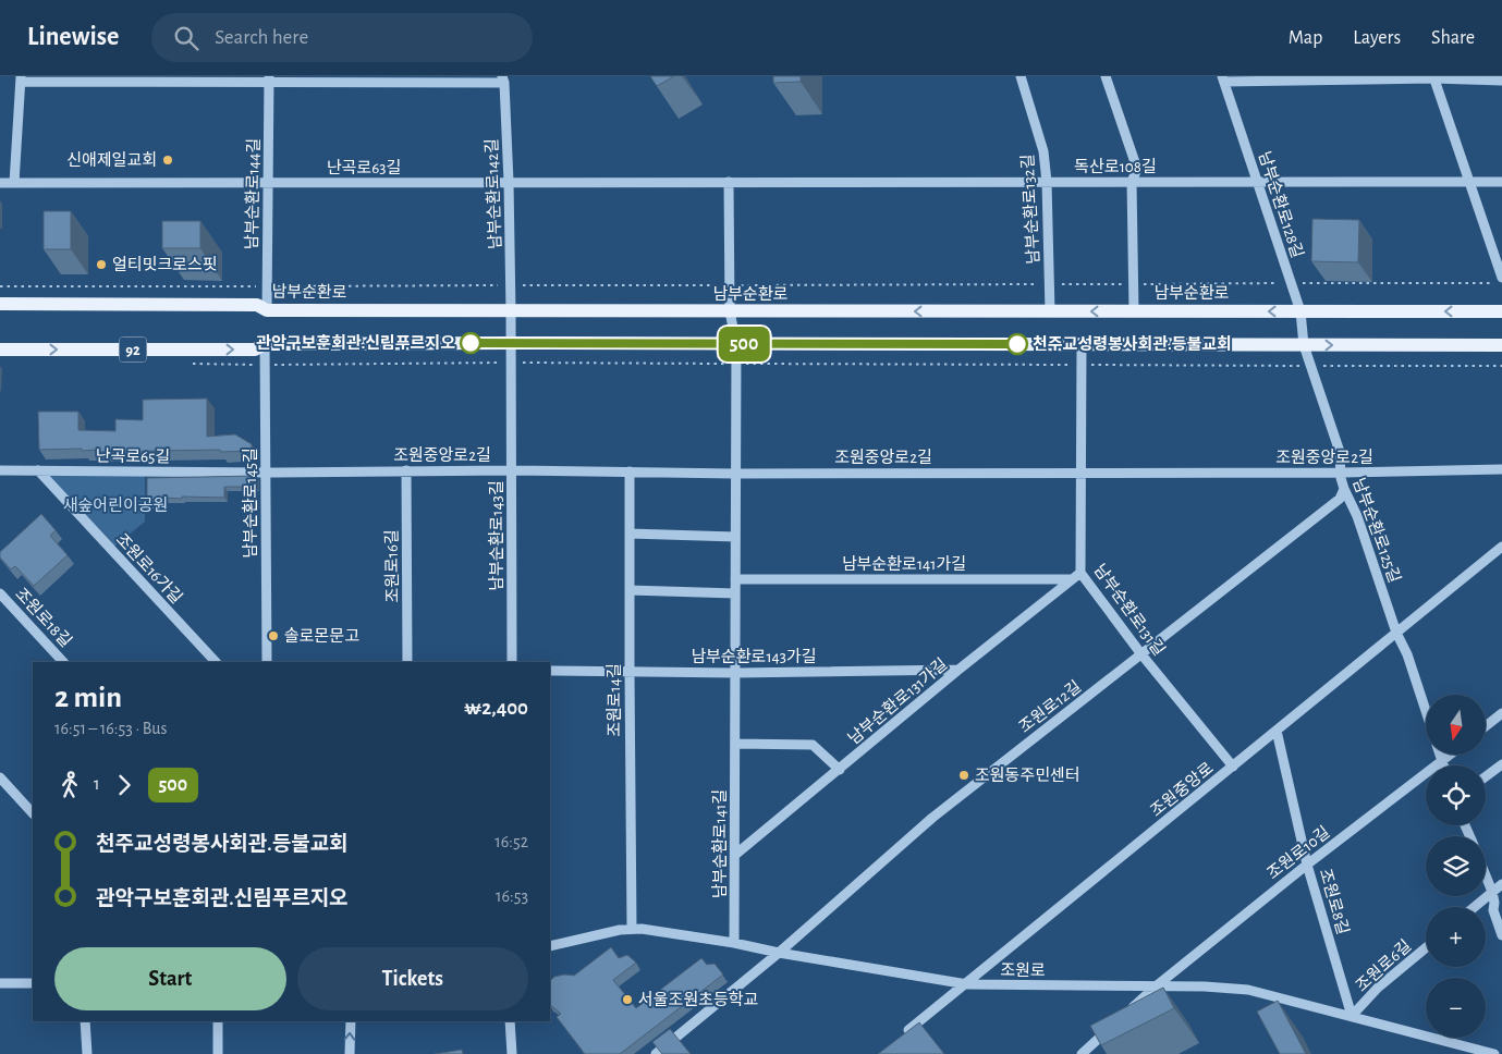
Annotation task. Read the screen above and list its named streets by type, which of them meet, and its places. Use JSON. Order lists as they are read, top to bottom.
{
  "streets": {
    "main road": ["남부순환로", "92"],
    "street": [
      "독산로108길",
      "난곡로63길",
      "남부순환로144길",
      "남부순환로142길",
      "남부순환로128길",
      "남부순환로132길",
      "조원중앙로2길",
      "난곡로65길",
      "남부순환로145길",
      "남부순환로125길",
      "남부순환로143길",
      "남부순환로141가길",
      "조원로16길",
      "조원로16가길",
      "남부순환로131길",
      "조원로18길",
      "남부순환로143가길",
      "조원로14길",
      "남부순환로131가길",
      "조원로12길",
      "조원중앙로",
      "남부순환로141길",
      "조원로10길",
      "조원로8길",
      "조원로6길",
      "조원로"
    ]
  },
  "crossings": [
    ["독산로108길", "난곡로63길"],
    ["독산로108길", "남부순환로128길"],
    ["독산로108길", "남부순환로132길"],
    ["독산로108길", "남부순환로141길"],
    ["난곡로63길", "남부순환로144길"],
    ["난곡로63길", "남부순환로142길"],
    ["난곡로63길", "남부순환로141길"],
    ["남부순환로144길", "남부순환로"],
    ["남부순환로142길", "남부순환로"],
    ["남부순환로142길", "92"],
    ["남부순환로142길", "남부순환로143길"],
    ["남부순환로128길", "남부순환로"],
    ["남부순환로128길", "92"],
    ["남부순환로128길", "남부순환로125길"],
    ["남부순환로132길", "남부순환로"],
    ["남부순환로", "남부순환로141길"],
    ["92", "남부순환로145길"],
    ["92", "남부순환로125길"],
    ["92", "남부순환로143길"],
    ["92", "남부순환로131길"],
    ["92", "남부순환로141길"],
    ["조원중앙로2길", "난곡로65길"],
    ["조원중앙로2길", "남부순환로145길"],
    ["조원중앙로2길", "남부순환로125길"],
    ["조원중앙로2길", "남부순환로143길"],
    ["조원중앙로2길", "조원로16길"],
    ["조원중앙로2길", "남부순환로131길"],
    ["조원중앙로2길", "조원로14길"],
    ["조원중앙로2길", "남부순환로141길"],
    ["난곡로65길", "남부순환로145길"],
    ["난곡로65길", "조원로16가길"],
    ["남부순환로125길", "조원로12길"],
    ["남부순환로125길", "조원중앙로"],
    ["남부순환로125길", "조원로10길"],
    ["남부순환로141가길", "남부순환로131가길"],
    ["남부순환로141가길", "남부순환로141길"],
    ["남부순환로131길", "남부순환로131가길"],
    ["남부순환로131길", "조원로12길"],
    ["남부순환로131길", "조원중앙로"],
    ["남부순환로143가길", "조원로14길"],
    ["남부순환로143가길", "남부순환로131가길"],
    ["남부순환로143가길", "남부순환로141길"],
    ["조원로14길", "조원로"],
    ["남부순환로131가길", "남부순환로141길"],
    ["조원로12길", "조원로"],
    ["조원중앙로", "조원로8길"],
    ["조원중앙로", "조원로"],
    ["남부순환로141길", "조원로"],
    ["조원로10길", "조원로8길"],
    ["조원로10길", "조원로"],
    ["조원로8길", "조원로6길"],
    ["조원로8길", "조원로"],
    ["조원로6길", "조원로"]
  ],
  "parks": ["새숲어린이공원"],
  "places": [
    "신애제일교회",
    "얼티밋크로스핏",
    "관악구보훈회관.신림푸르지오",
    "천주교성령봉사회관.등불교회",
    "솔로몬문고",
    "조원동주민센터",
    "서울조원초등학교"
  ],
  "lines": ["bus line 500"],
  "north": "bottom",
  "page": {
    "header": "Linewise",
    "search": "Search here",
    "nav": ["Map", "Layers", "Share"],
    "on_map": "500",
    "heading": ["2 min", "16:51 – 16:53 · Bus", "₩2,400"],
    "map_buttons": ["+", "−"],
    "legs": ["1", "500"],
    "list": [
      {
        "name": "천주교성령봉사회관.등불교회",
        "value": "16:52"
      },
      {
        "name": "관악구보훈회관.신림푸르지오",
        "value": "16:53"
      }
    ],
    "buttons": ["Start", "Tickets"]
  }
}
